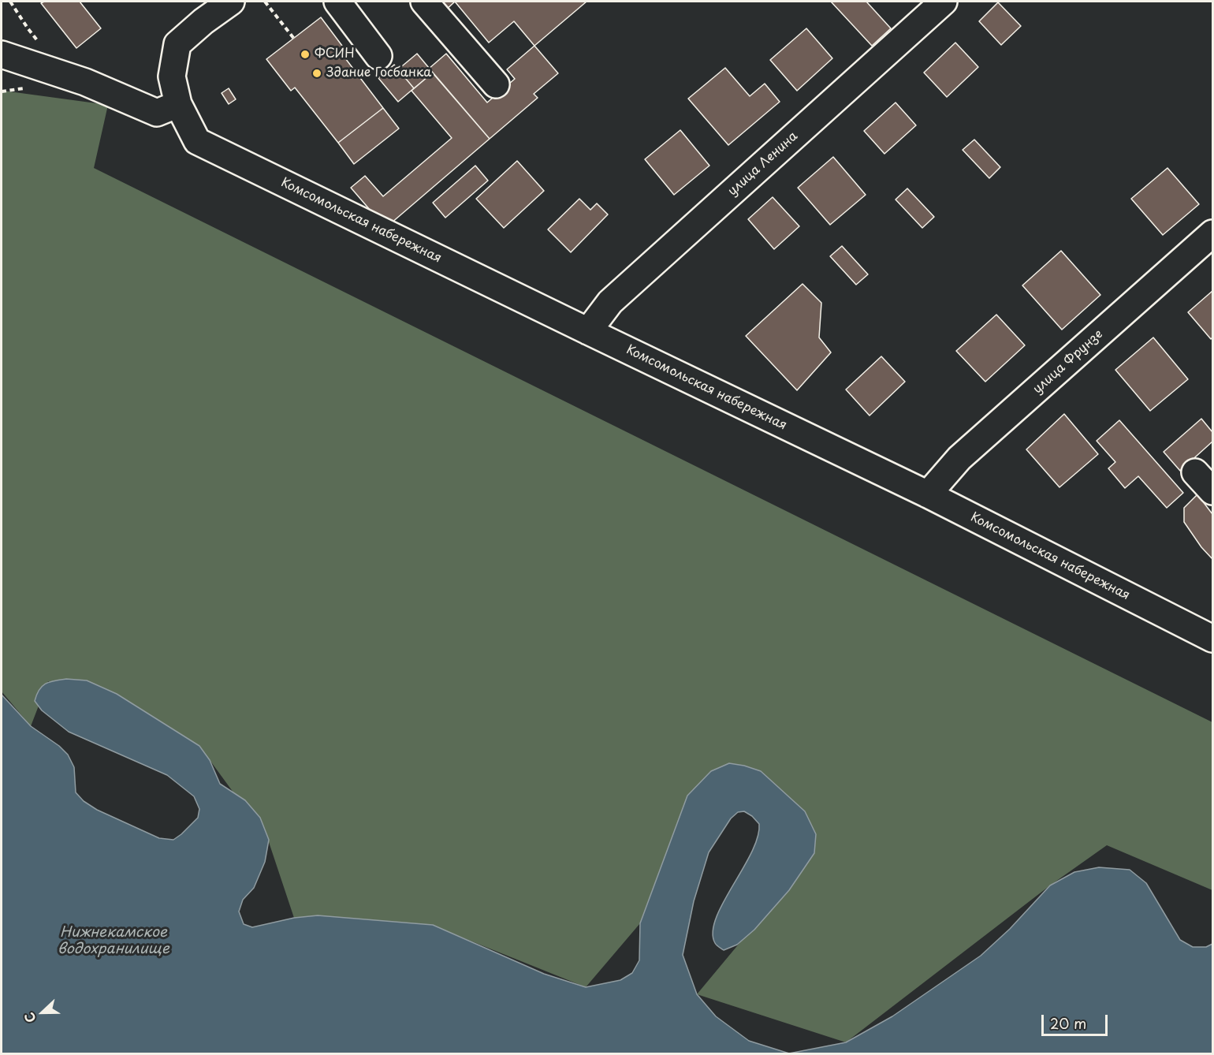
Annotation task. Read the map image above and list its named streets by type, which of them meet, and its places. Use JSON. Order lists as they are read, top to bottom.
{
  "streets": {
    "street": ["улица Ленина", "Комсомольская набережная", "улица Фрунзе"]
  },
  "crossings": [
    ["улица Ленина", "Комсомольская набережная"],
    ["Комсомольская набережная", "улица Фрунзе"]
  ],
  "water": ["Нижнекамское водохранилище"],
  "places": ["ФСИН", "Здание Госбанка"],
  "scale_bar": "20 m",
  "north": "left"
}
